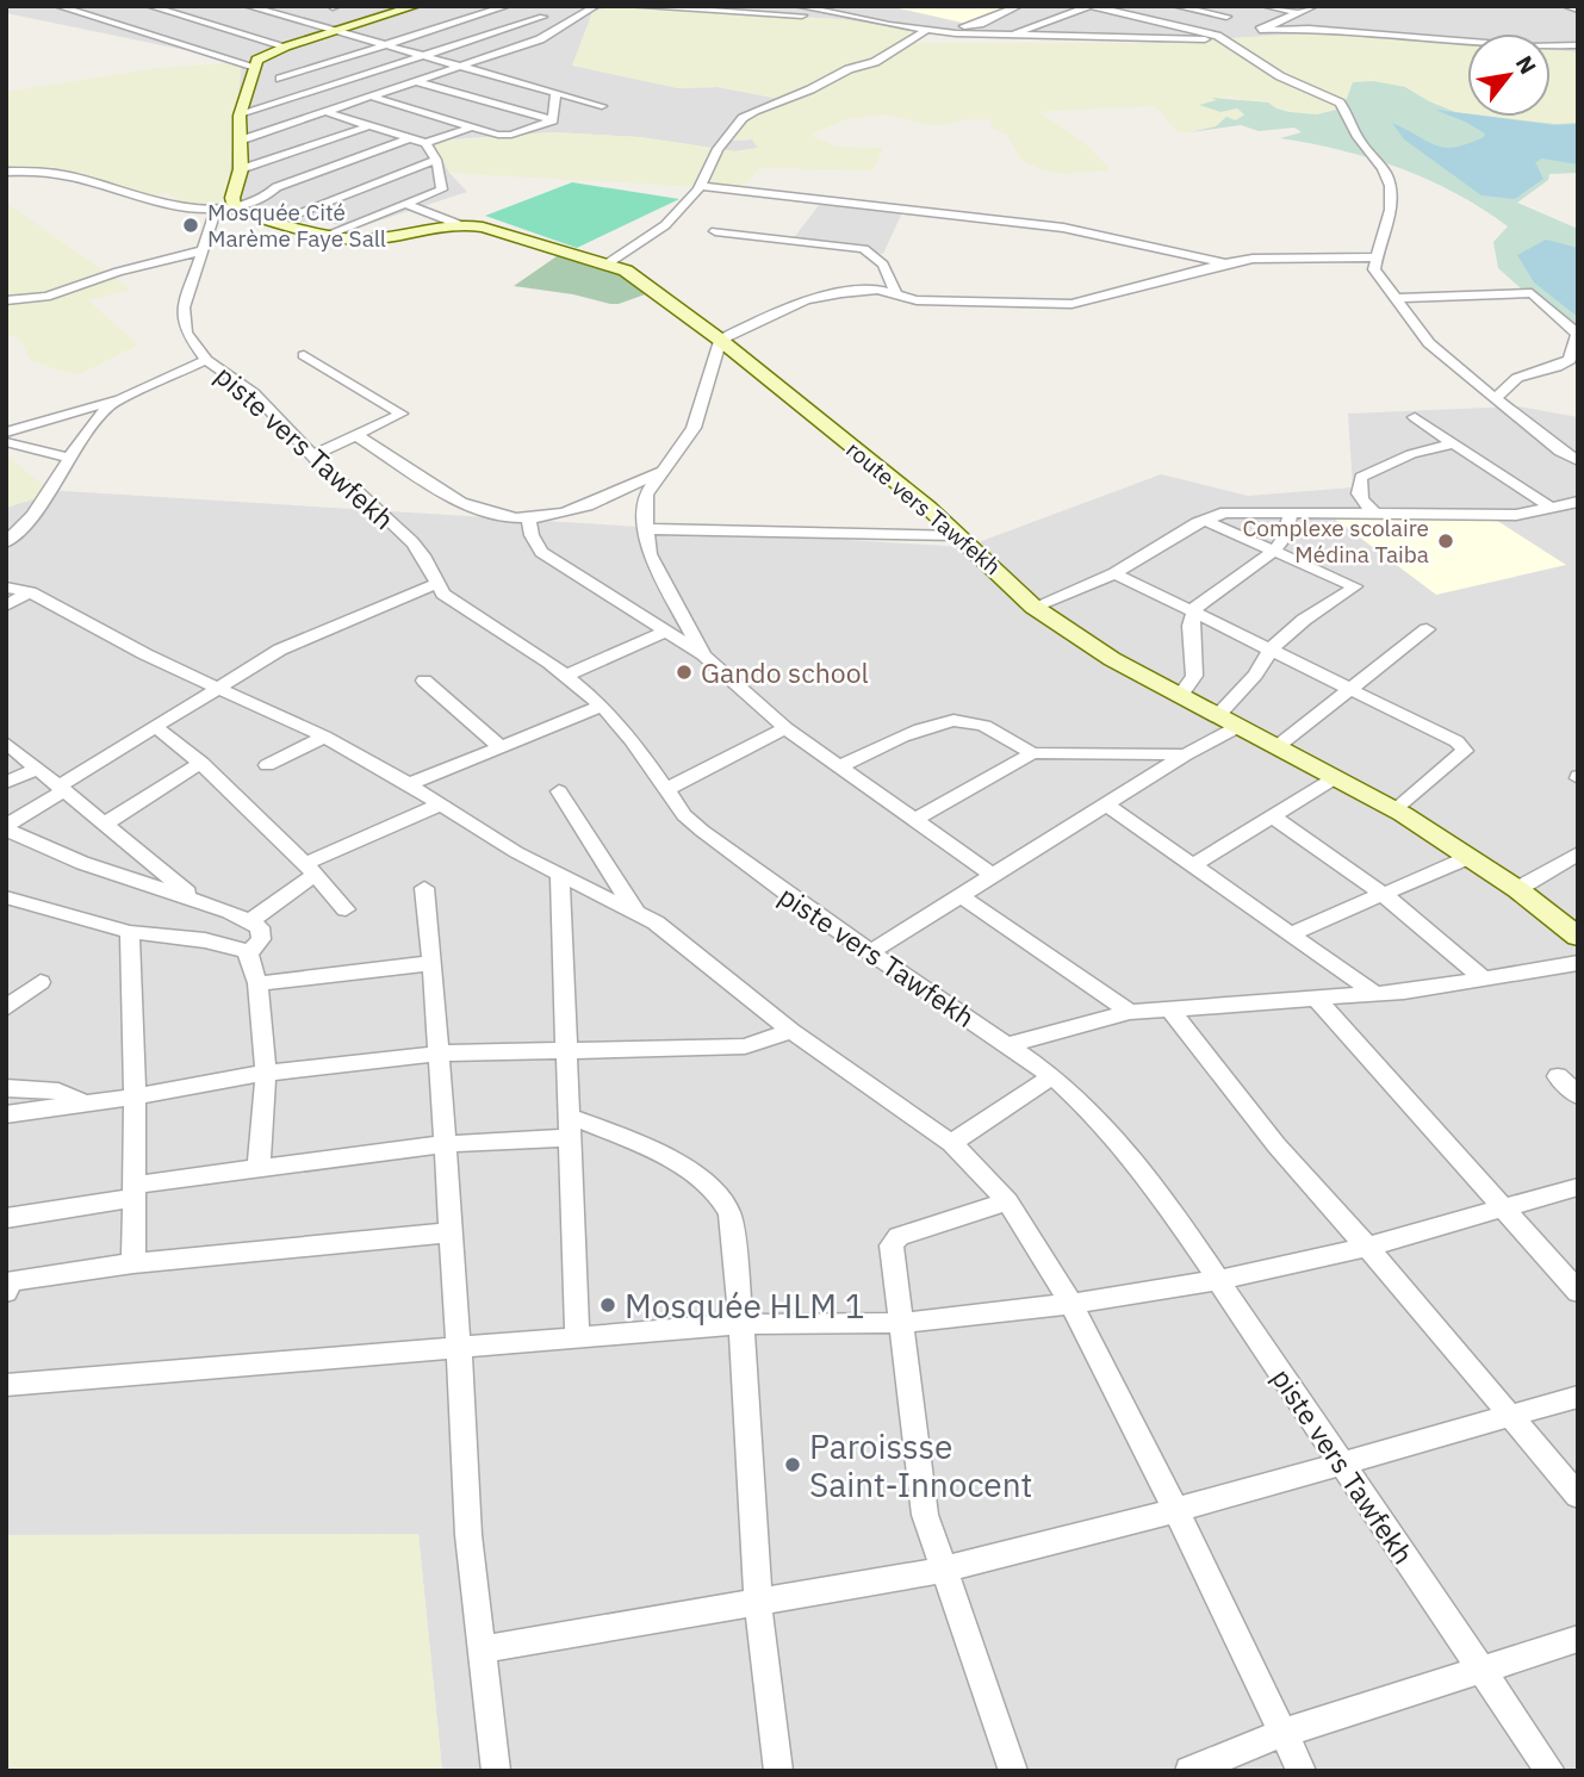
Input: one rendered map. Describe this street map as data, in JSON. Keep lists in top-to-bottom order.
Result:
{
  "streets": {
    "street": ["piste vers Tawfekh", "route vers Tawfekh"]
  },
  "crossings": [
    ["piste vers Tawfekh", "route vers Tawfekh"]
  ],
  "places": [
    "Mosquée Cité Marème Faye Sall",
    "Complexe scolaire Médina Taiba",
    "Gando school",
    "Mosquée HLM 1",
    "Paroissse Saint-Innocent"
  ],
  "north": "top right"
}
